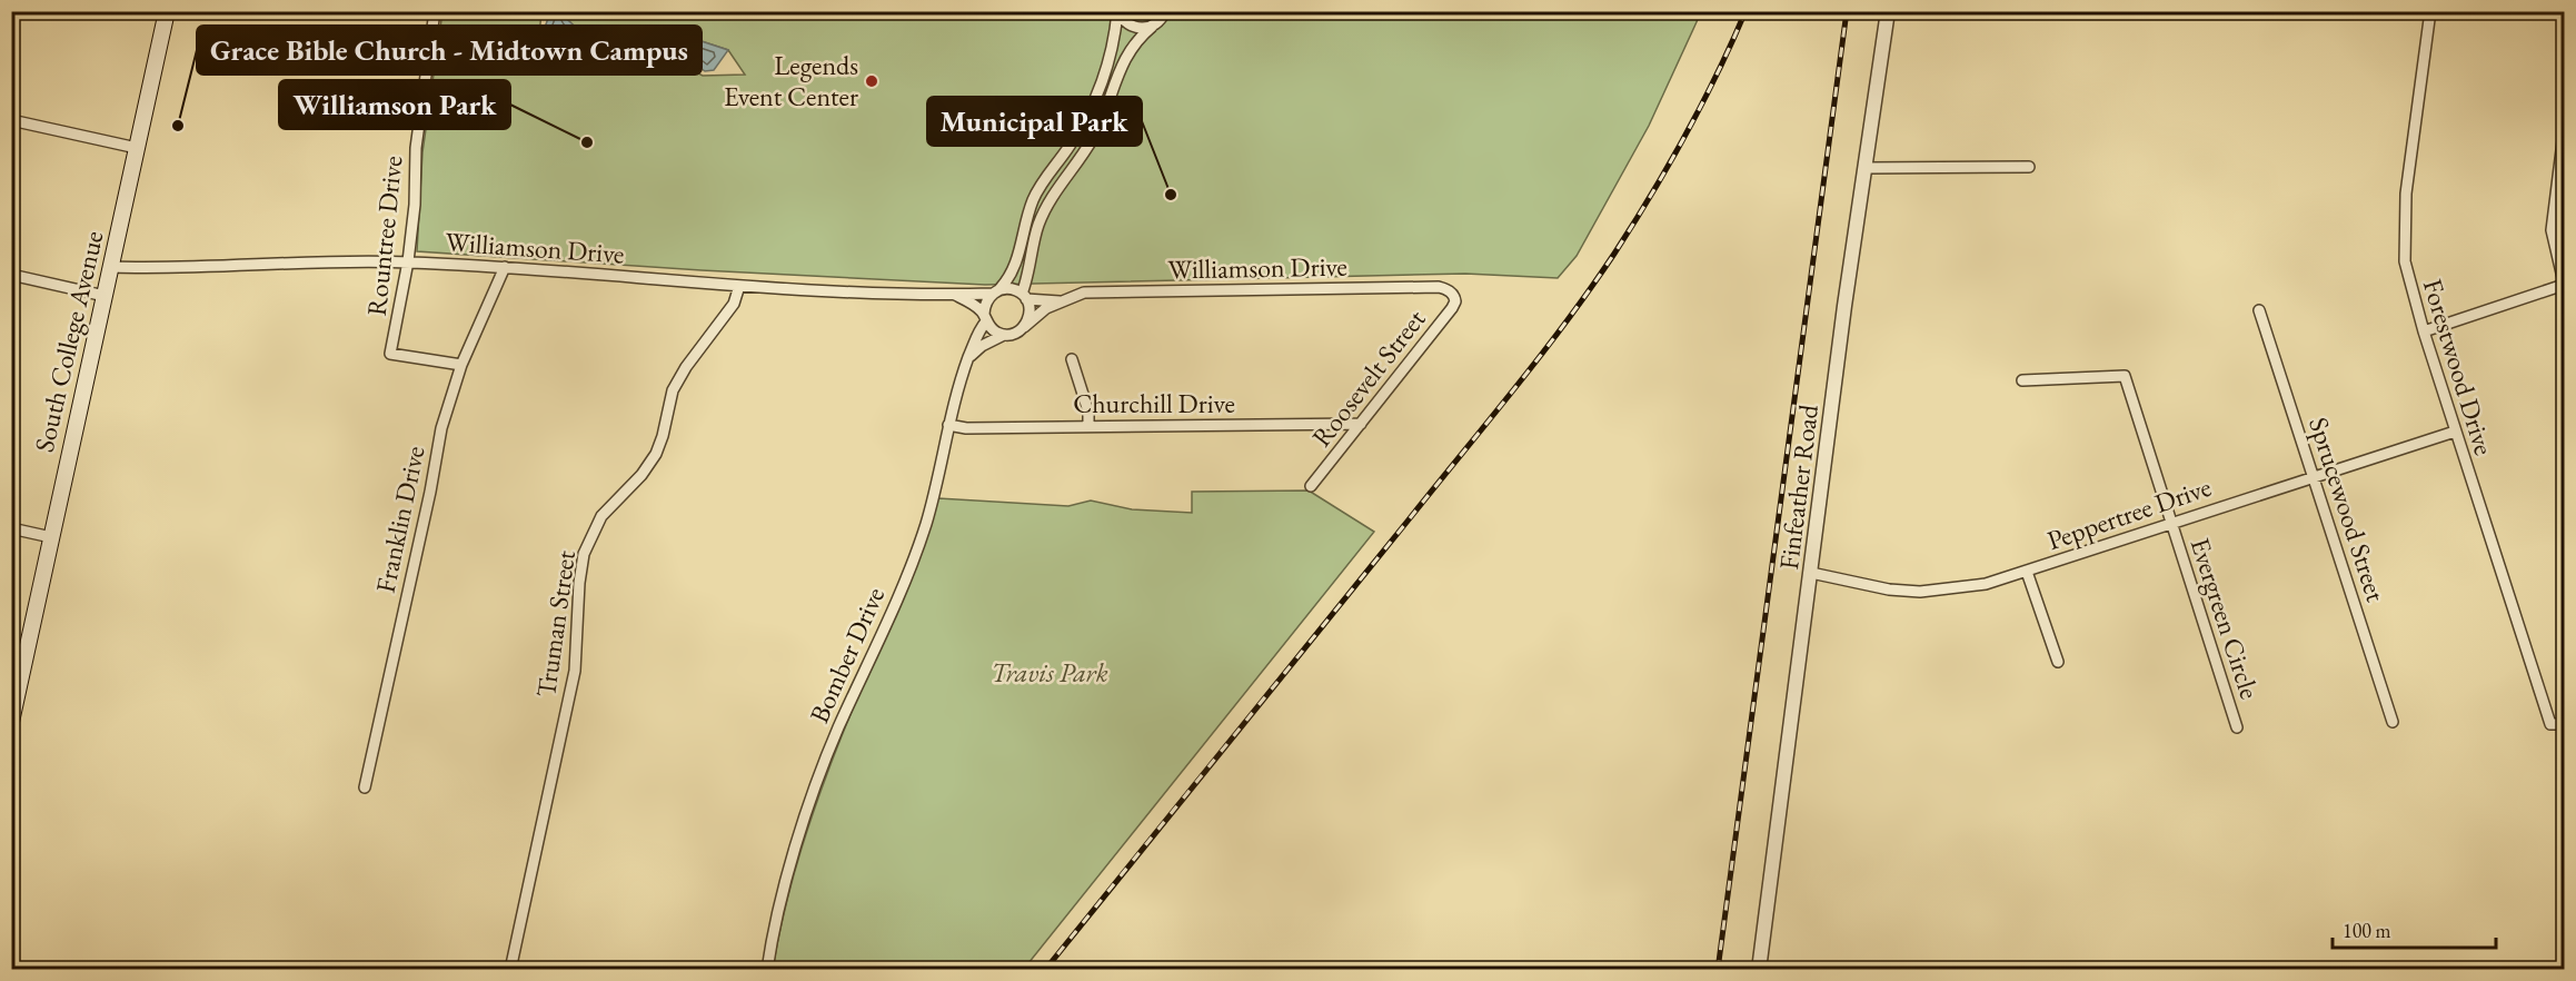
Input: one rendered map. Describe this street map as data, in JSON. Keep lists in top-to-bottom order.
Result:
{
  "streets": {
    "main road": ["South College Avenue"],
    "street": [
      "Rountree Drive",
      "Williamson Drive",
      "Forestwood Drive",
      "Roosevelt Street",
      "Churchill Drive",
      "Finfeather Road",
      "Sprucewood Street",
      "Peppertree Drive",
      "Franklin Drive",
      "Evergreen Circle",
      "Truman Street",
      "Bomber Drive"
    ]
  },
  "crossings": [
    ["Rountree Drive", "Williamson Drive"],
    ["Rountree Drive", "Franklin Drive"],
    ["Williamson Drive", "South College Avenue"],
    ["Williamson Drive", "Roosevelt Street"],
    ["Williamson Drive", "Franklin Drive"],
    ["Williamson Drive", "Truman Street"],
    ["Williamson Drive", "Bomber Drive"],
    ["Forestwood Drive", "Peppertree Drive"],
    ["Roosevelt Street", "Churchill Drive"],
    ["Churchill Drive", "Bomber Drive"],
    ["Finfeather Road", "Peppertree Drive"],
    ["Sprucewood Street", "Peppertree Drive"],
    ["Peppertree Drive", "Evergreen Circle"]
  ],
  "parks": ["Travis Park"],
  "places": [
    "Legends Event Center",
    "Grace Bible Church - Midtown Campus",
    "Williamson Park",
    "Municipal Park"
  ],
  "scale_bar": "100 m"
}
